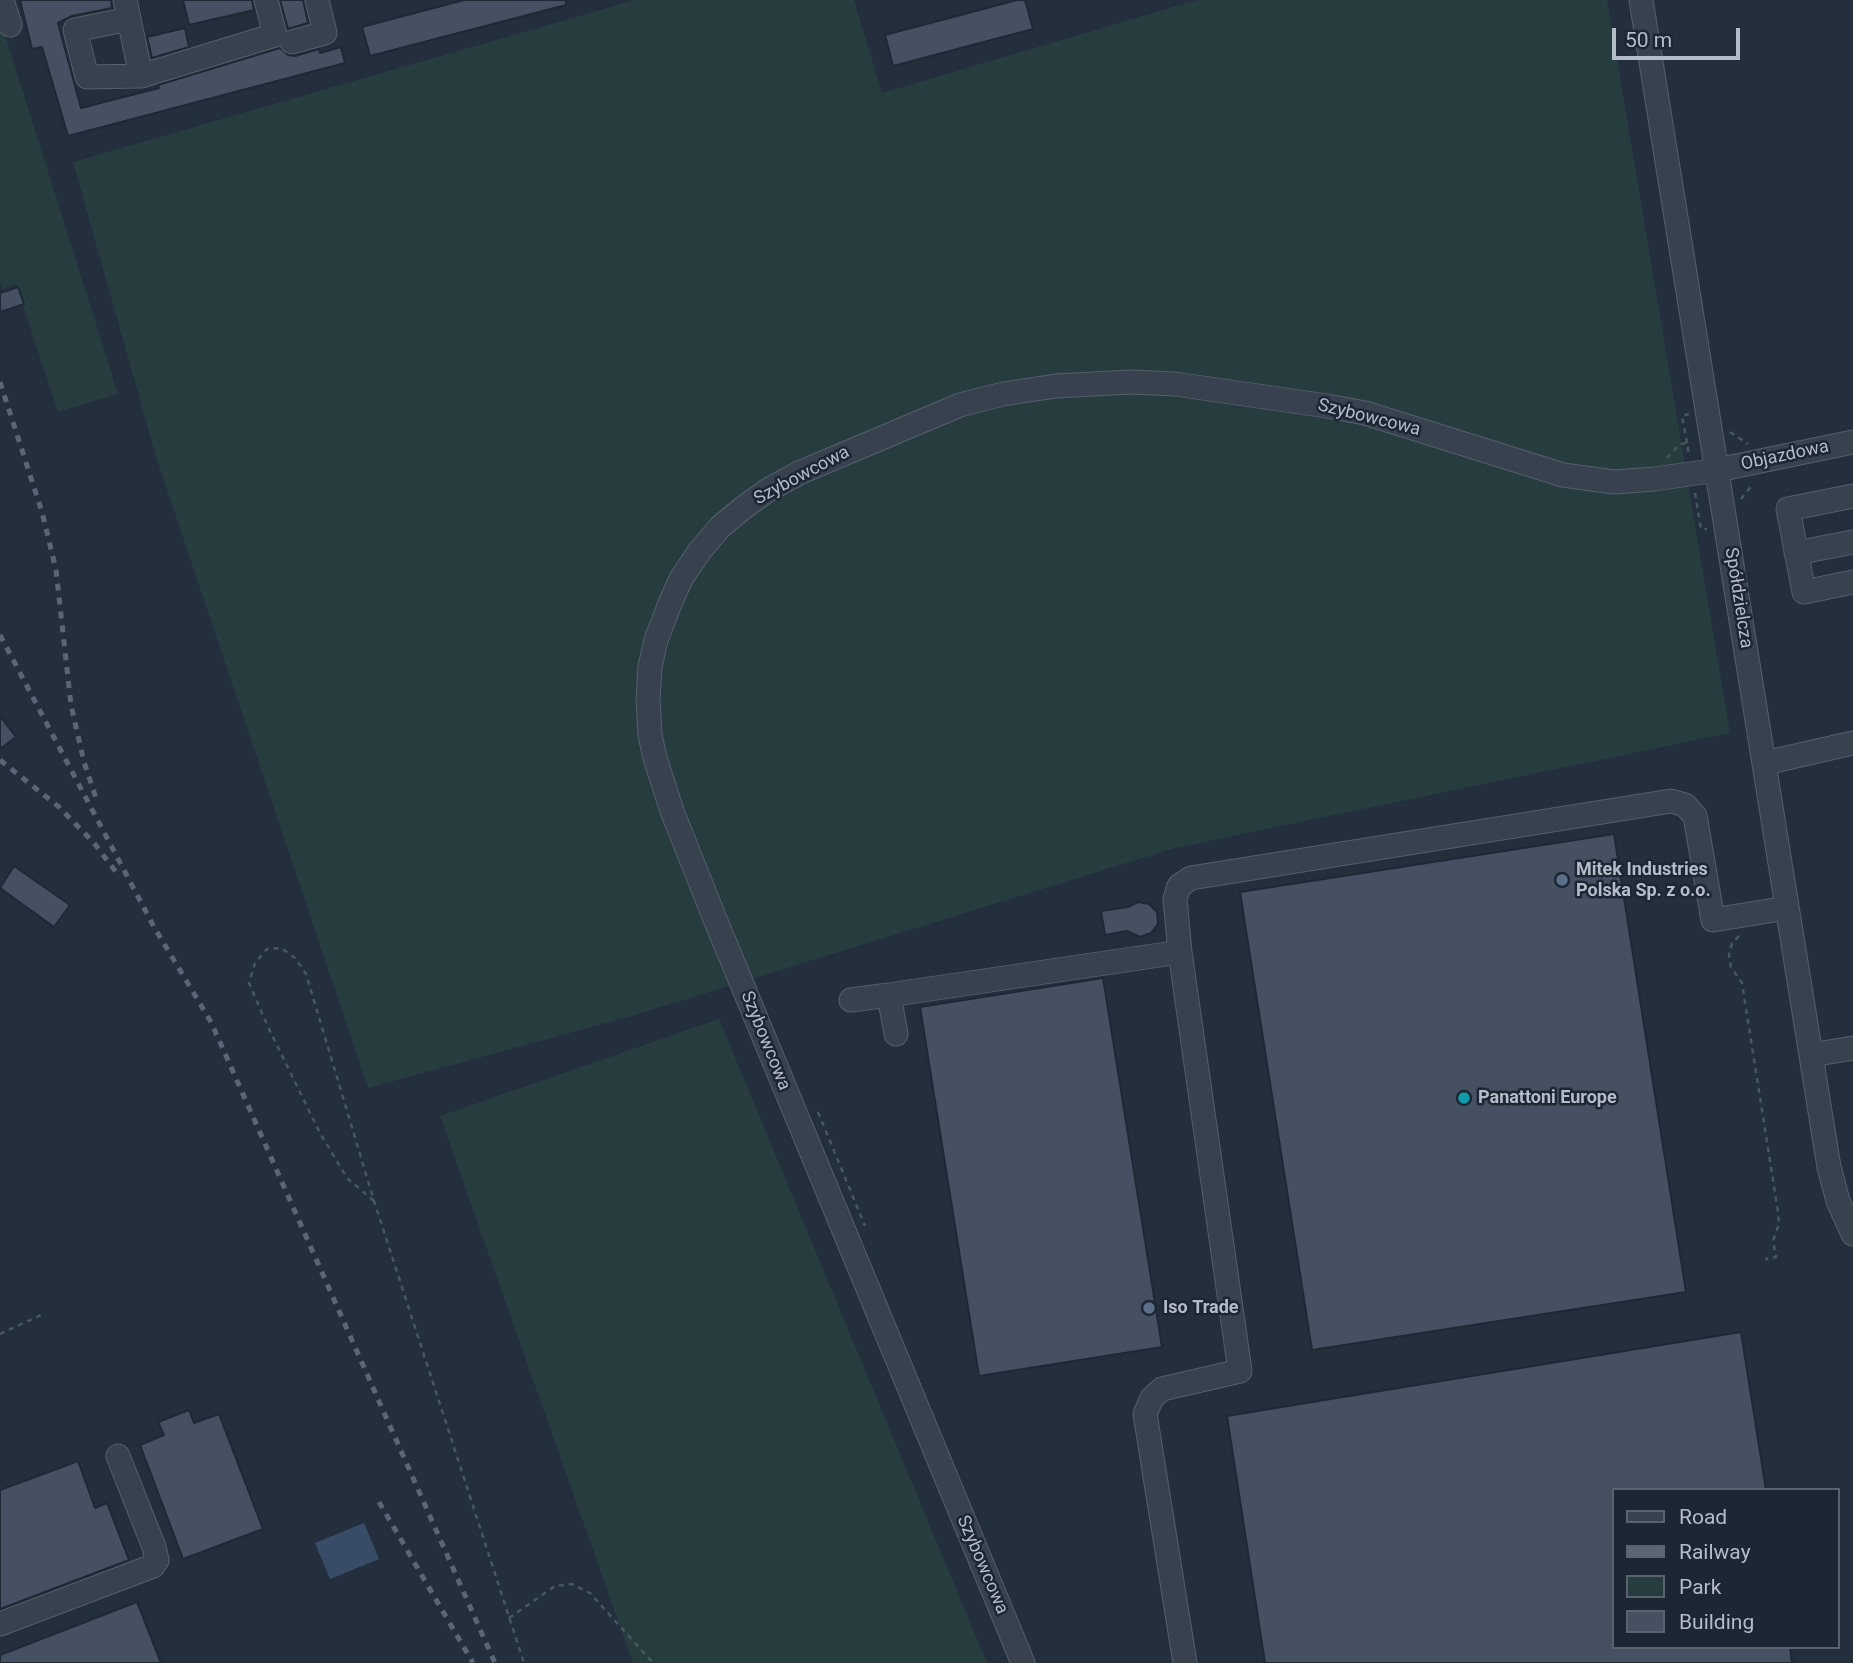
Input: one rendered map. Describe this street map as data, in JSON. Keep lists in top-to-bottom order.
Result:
{
  "streets": {
    "street": ["Szybowcowa", "Objazdowa", "Spółdzielcza"]
  },
  "crossings": [
    ["Szybowcowa", "Objazdowa"],
    ["Szybowcowa", "Spółdzielcza"],
    ["Objazdowa", "Spółdzielcza"]
  ],
  "places": ["Mitek Industries Polska Sp. z o.o.", "Panattoni Europe", "Iso Trade"],
  "legend": [
    "Road",
    "Railway",
    "Park",
    "Building"
  ],
  "scale_bar": "50 m"
}
